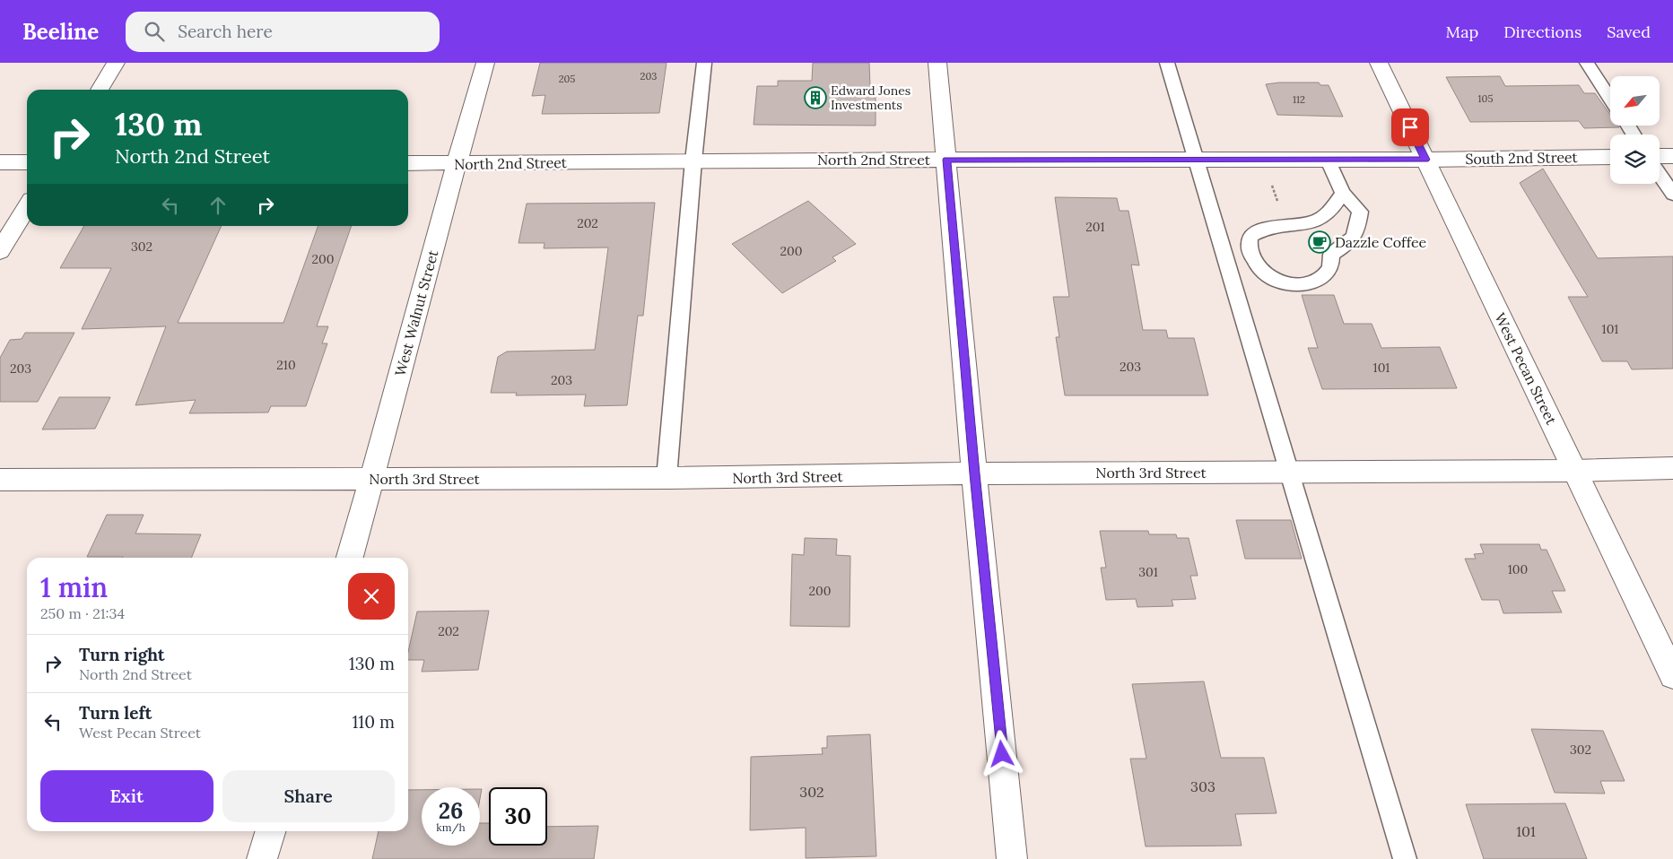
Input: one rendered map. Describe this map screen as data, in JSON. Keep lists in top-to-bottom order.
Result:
{
  "streets": {
    "street": [
      "South 2nd Street",
      "North 2nd Street",
      "West Walnut Street",
      "West Pecan Street",
      "North 3rd Street"
    ]
  },
  "crossings": [
    ["South 2nd Street", "North 2nd Street"],
    ["South 2nd Street", "West Pecan Street"],
    ["North 2nd Street", "West Walnut Street"],
    ["North 2nd Street", "West Pecan Street"],
    ["West Walnut Street", "North 3rd Street"],
    ["West Pecan Street", "North 3rd Street"]
  ],
  "places": {
    "building": ["Edward Jones Investments"],
    "cafe": ["Dazzle Coffee"]
  },
  "house_numbers": [
    "203",
    "205",
    "105",
    "112",
    "202",
    "201",
    "302",
    "200",
    "200",
    "101",
    "210",
    "203",
    "101",
    "203",
    "203",
    "100",
    "301",
    "200",
    "202",
    "302",
    "303",
    "302",
    "101"
  ],
  "north": "bottom left",
  "page": {
    "header": "Beeline",
    "search": "Search here",
    "nav": ["Map", "Directions", "Saved"],
    "turn": ["130 m", "North 2nd Street"],
    "heading": ["1 min", "250 m · 21:34"],
    "list": [
      {
        "name": "Turn right",
        "note": "North 2nd Street",
        "value": "130 m"
      },
      {
        "name": "Turn left",
        "note": "West Pecan Street",
        "value": "110 m"
      }
    ],
    "buttons": ["Exit", "Share"],
    "speed": "26 km/h",
    "limit": "30"
  }
}
